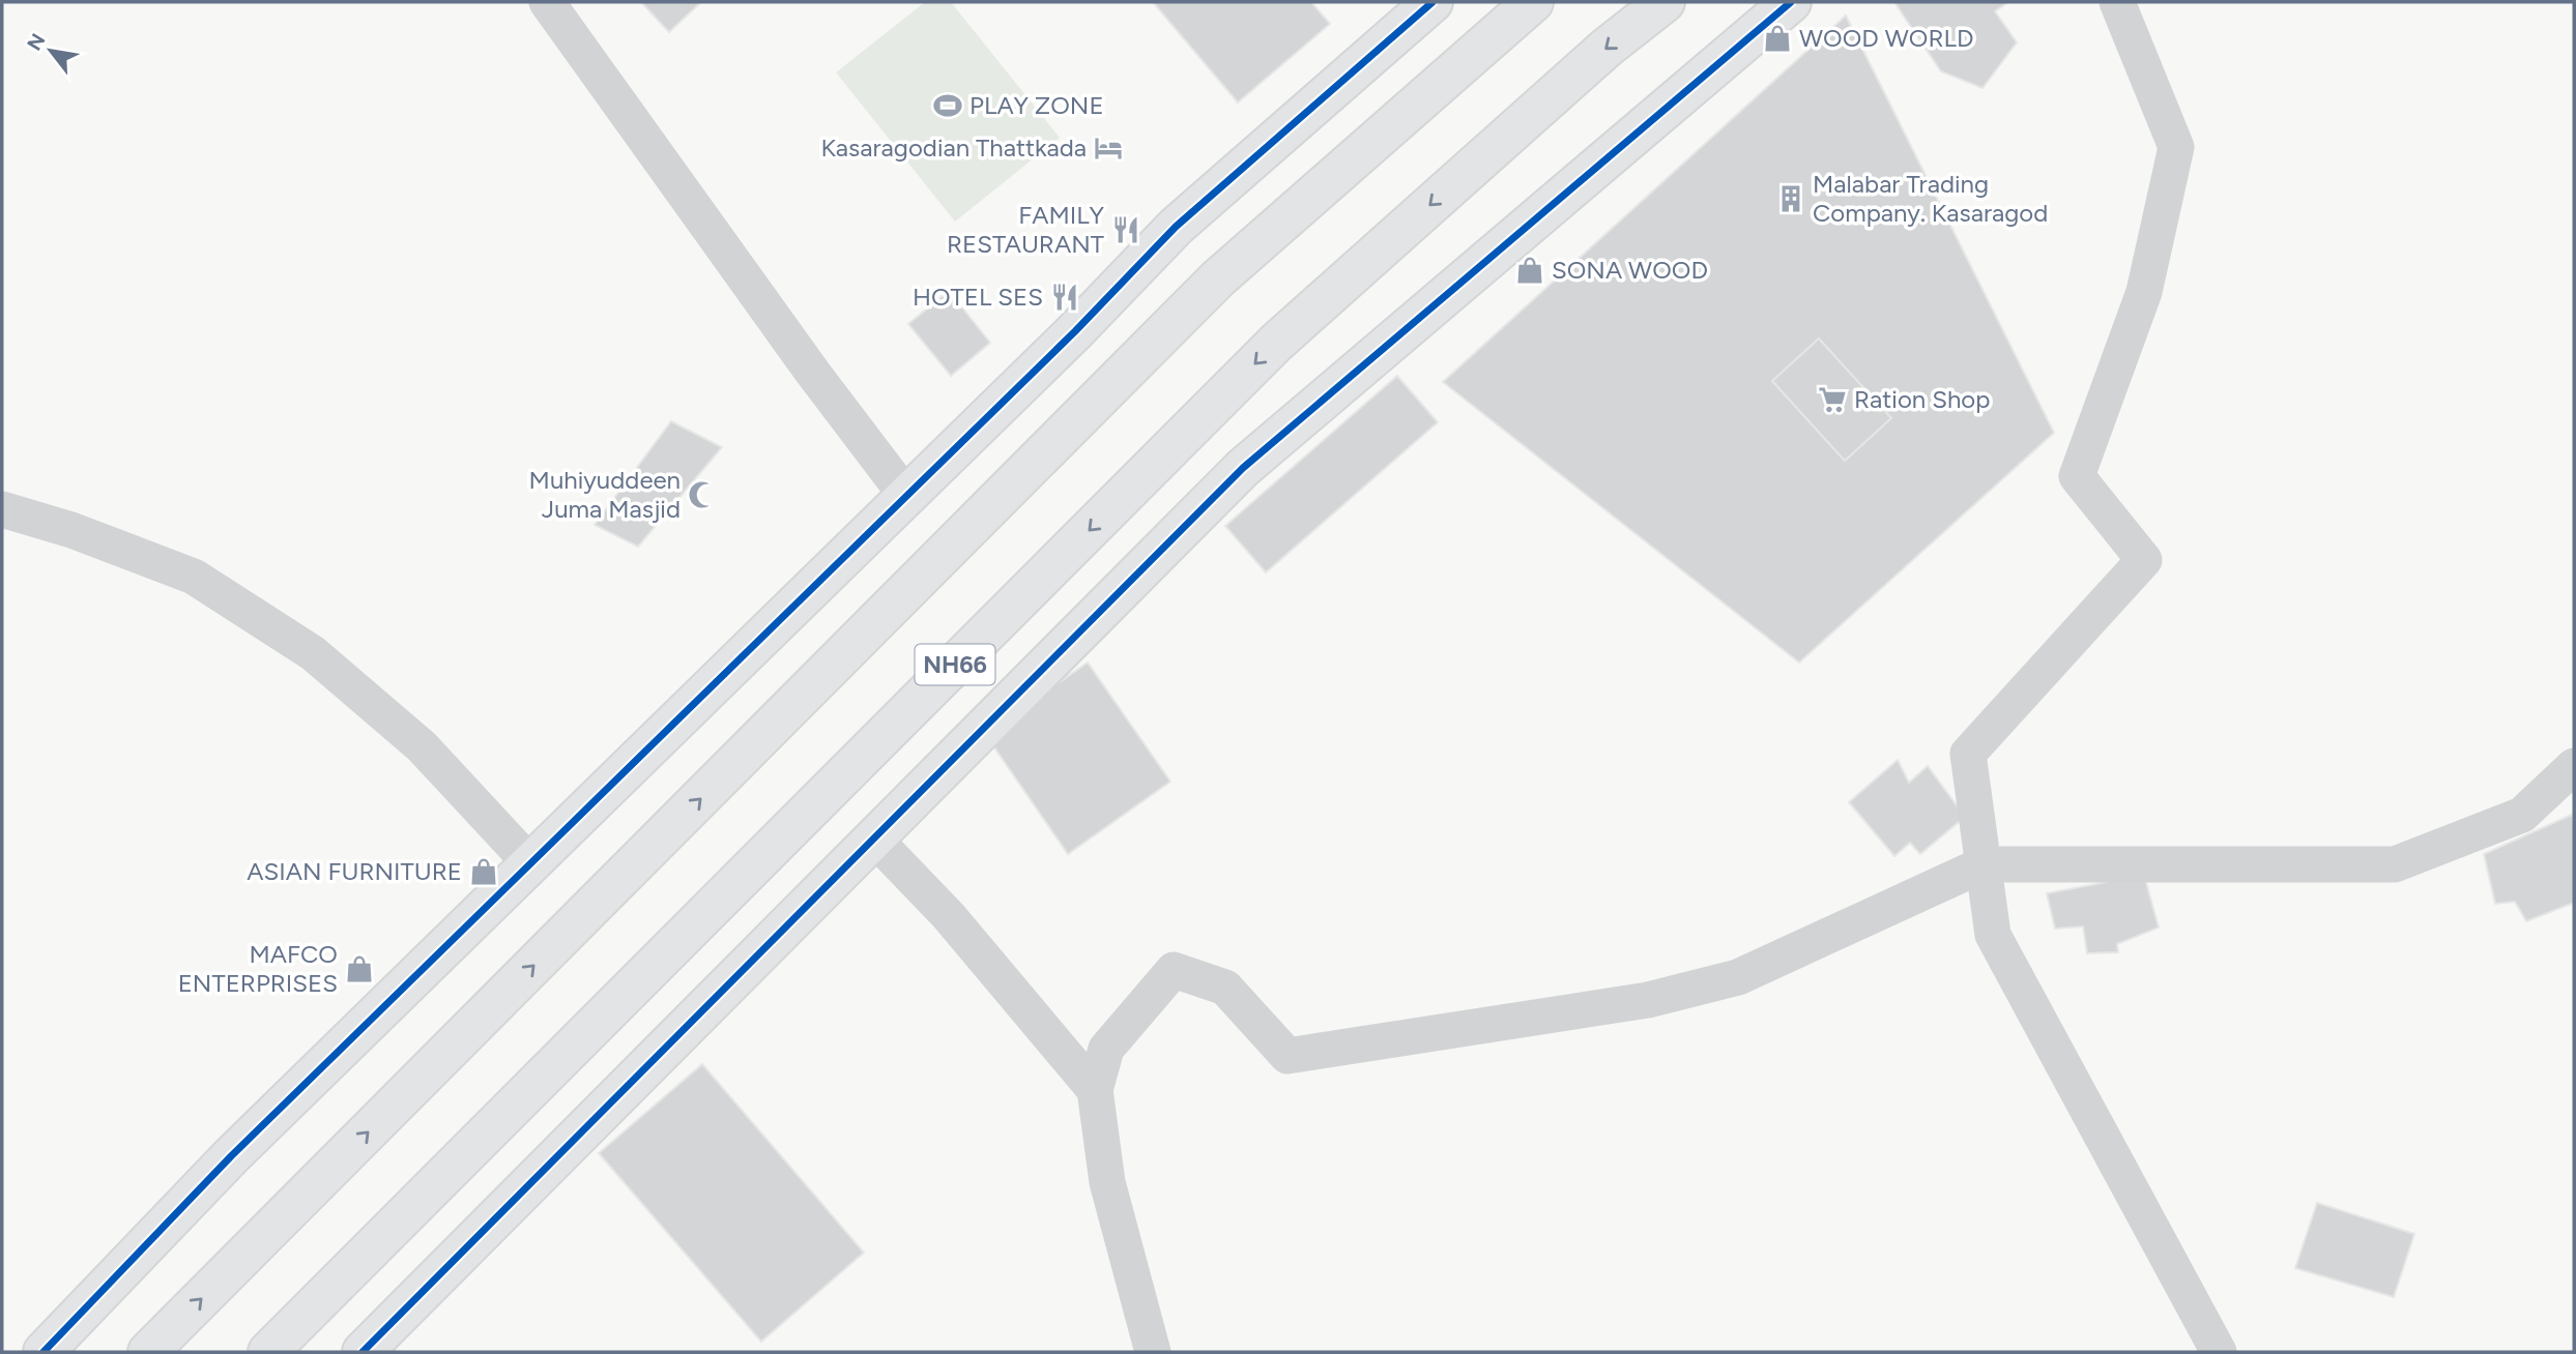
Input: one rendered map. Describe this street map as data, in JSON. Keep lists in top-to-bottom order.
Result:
{
  "streets": {
    "main road": ["NH66"]
  },
  "places": {
    "shop": [
      "WOOD WORLD",
      "SONA WOOD",
      "ASIAN FURNITURE",
      "MAFCO ENTERPRISES"
    ],
    "sports": ["PLAY ZONE"],
    "hotel": ["Kasaragodian Thattkada"],
    "building": ["Malabar Trading Company. Kasaragod"],
    "restaurant": ["FAMILY RESTAURANT", "HOTEL SES"],
    "supermarket": ["Ration Shop"],
    "mosque": ["Muhiyuddeen Juma Masjid"]
  },
  "north": "top left"
}
